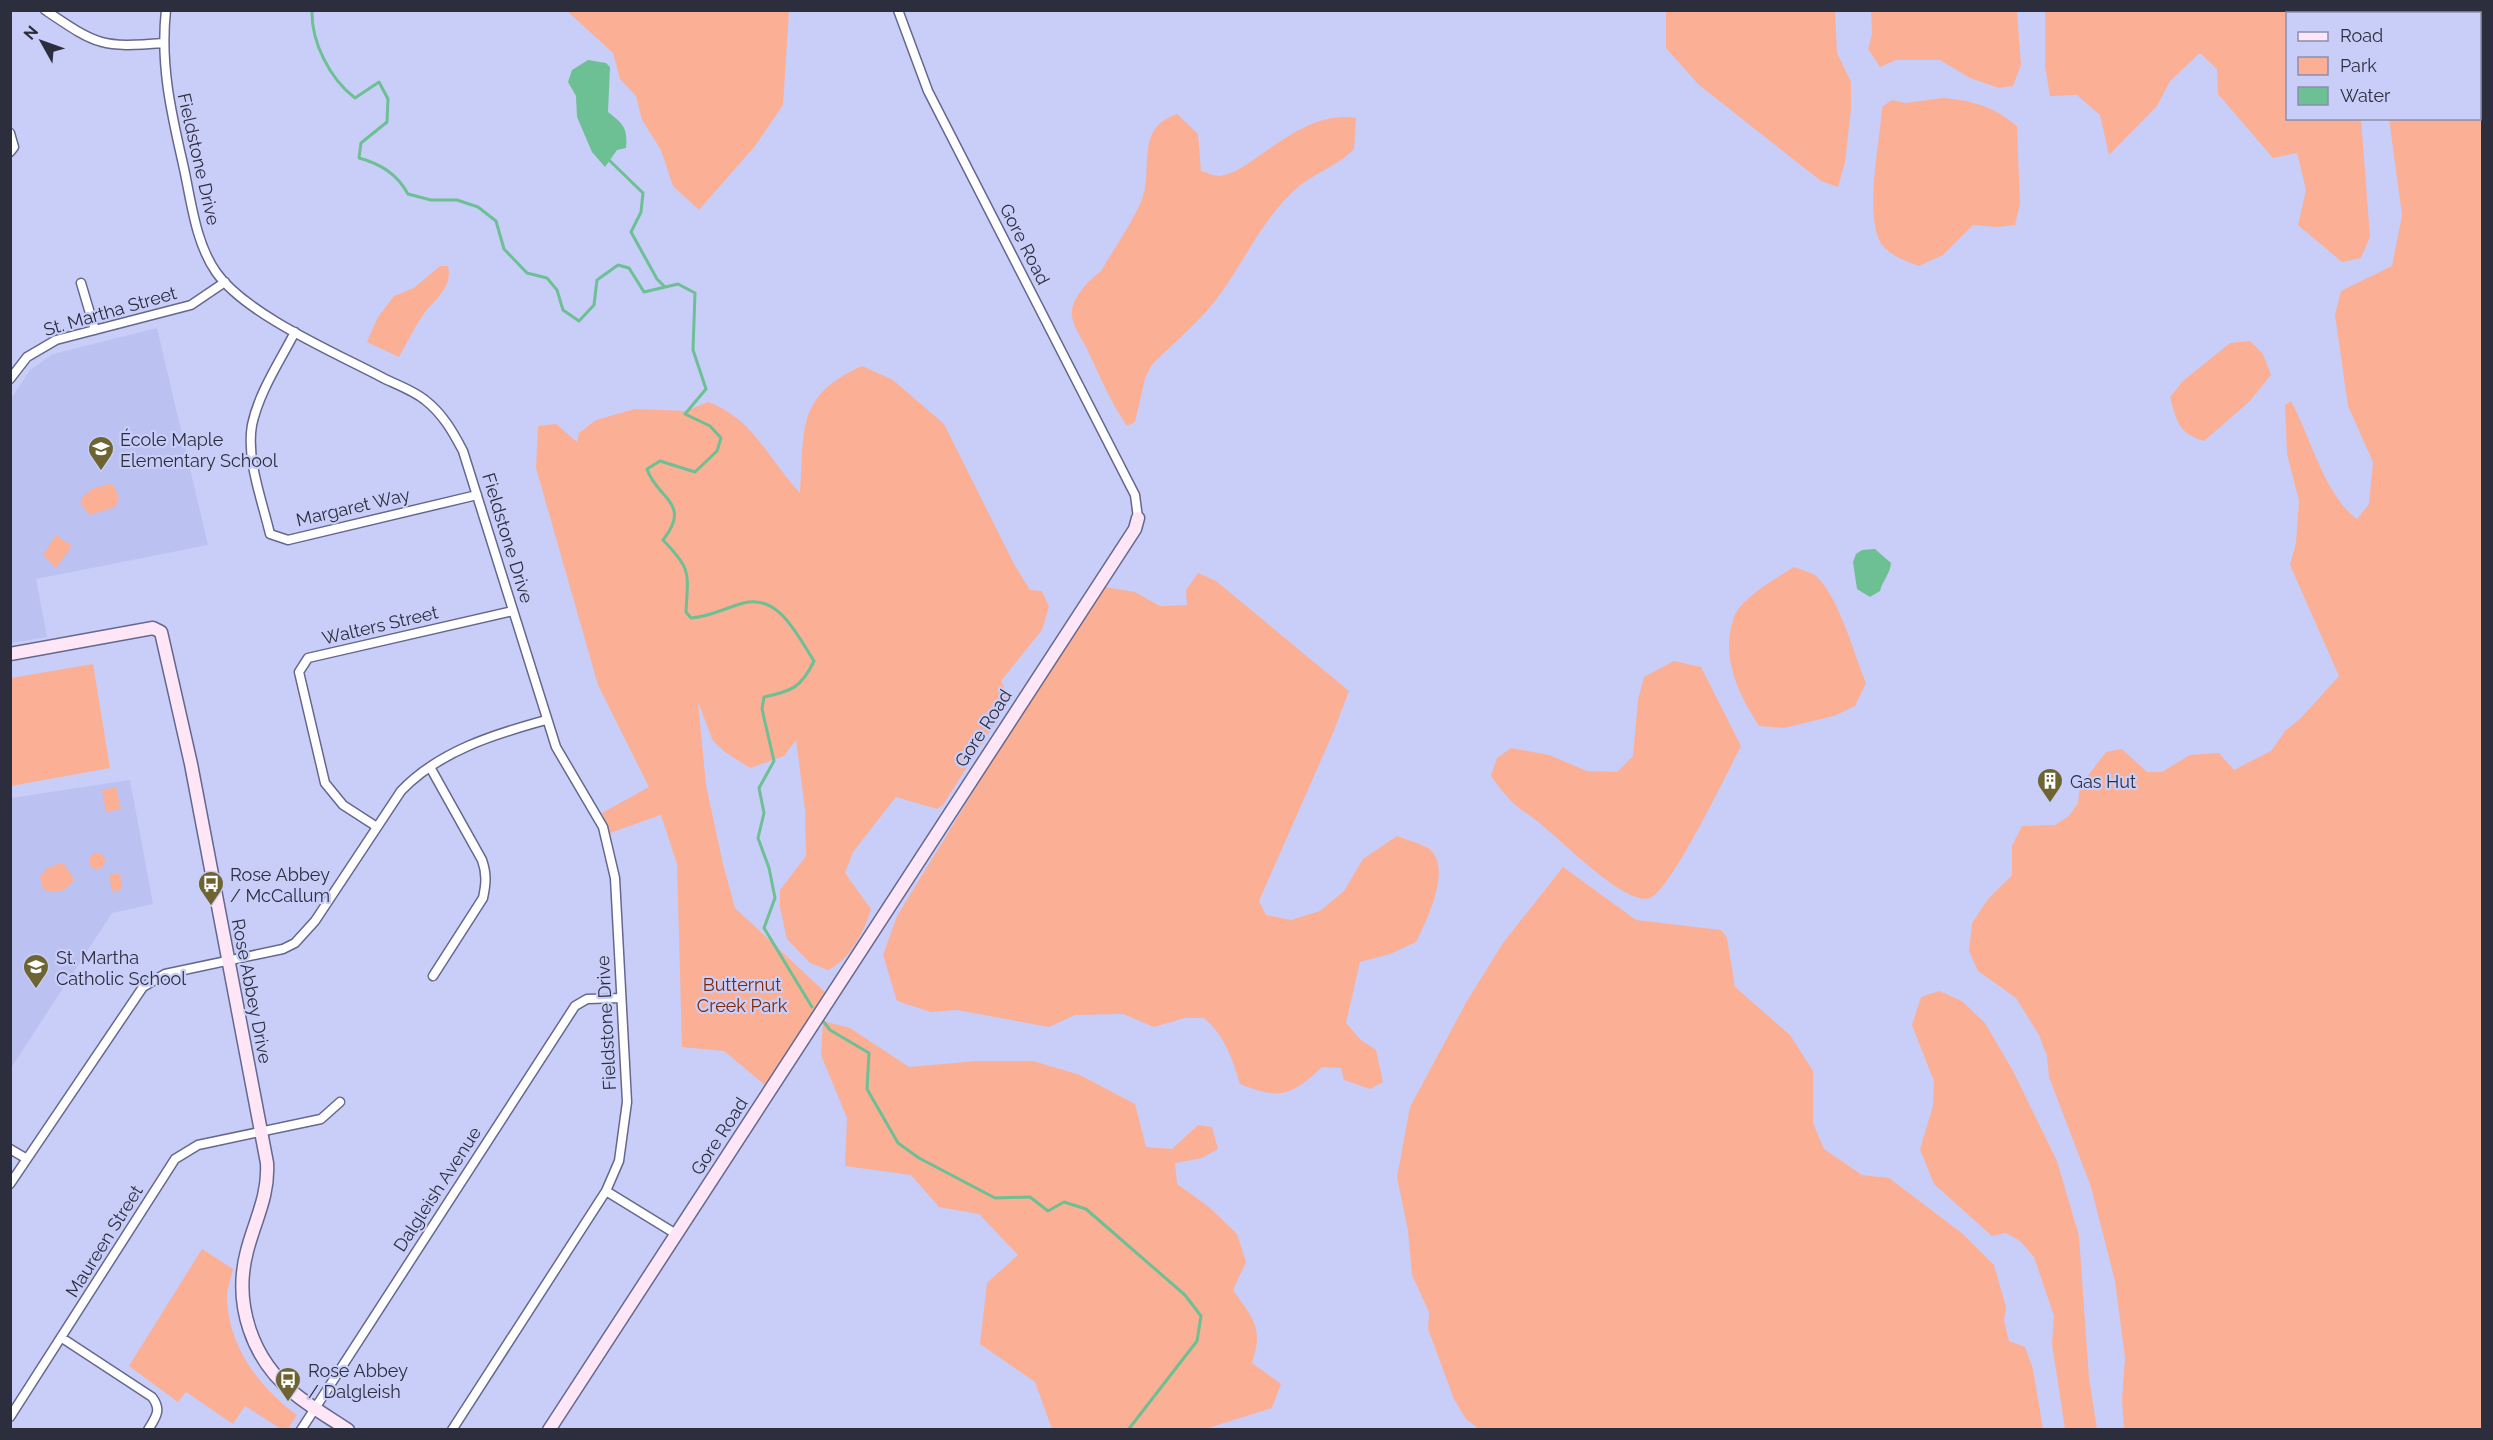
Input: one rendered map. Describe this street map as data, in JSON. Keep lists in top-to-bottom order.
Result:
{
  "streets": {
    "street": [
      "Fieldstone Drive",
      "Gore Road",
      "St. Martha Street",
      "Margaret Way",
      "Walters Street",
      "Rose Abbey Drive",
      "Dalgleish Avenue",
      "Maureen Street"
    ]
  },
  "crossings": [
    ["Fieldstone Drive", "St. Martha Street"],
    ["Fieldstone Drive", "Margaret Way"],
    ["Fieldstone Drive", "Walters Street"],
    ["Fieldstone Drive", "Dalgleish Avenue"],
    ["Rose Abbey Drive", "Dalgleish Avenue"],
    ["Rose Abbey Drive", "Maureen Street"]
  ],
  "parks": ["Butternut Creek Park"],
  "places": {
    "school or university": ["École Maple Elementary School", "St. Martha Catholic School"],
    "building": ["Gas Hut"],
    "bus stop": ["Rose Abbey / McCallum", "Rose Abbey / Dalgleish"]
  },
  "legend": ["Road", "Park", "Water"],
  "north": "top left"
}
